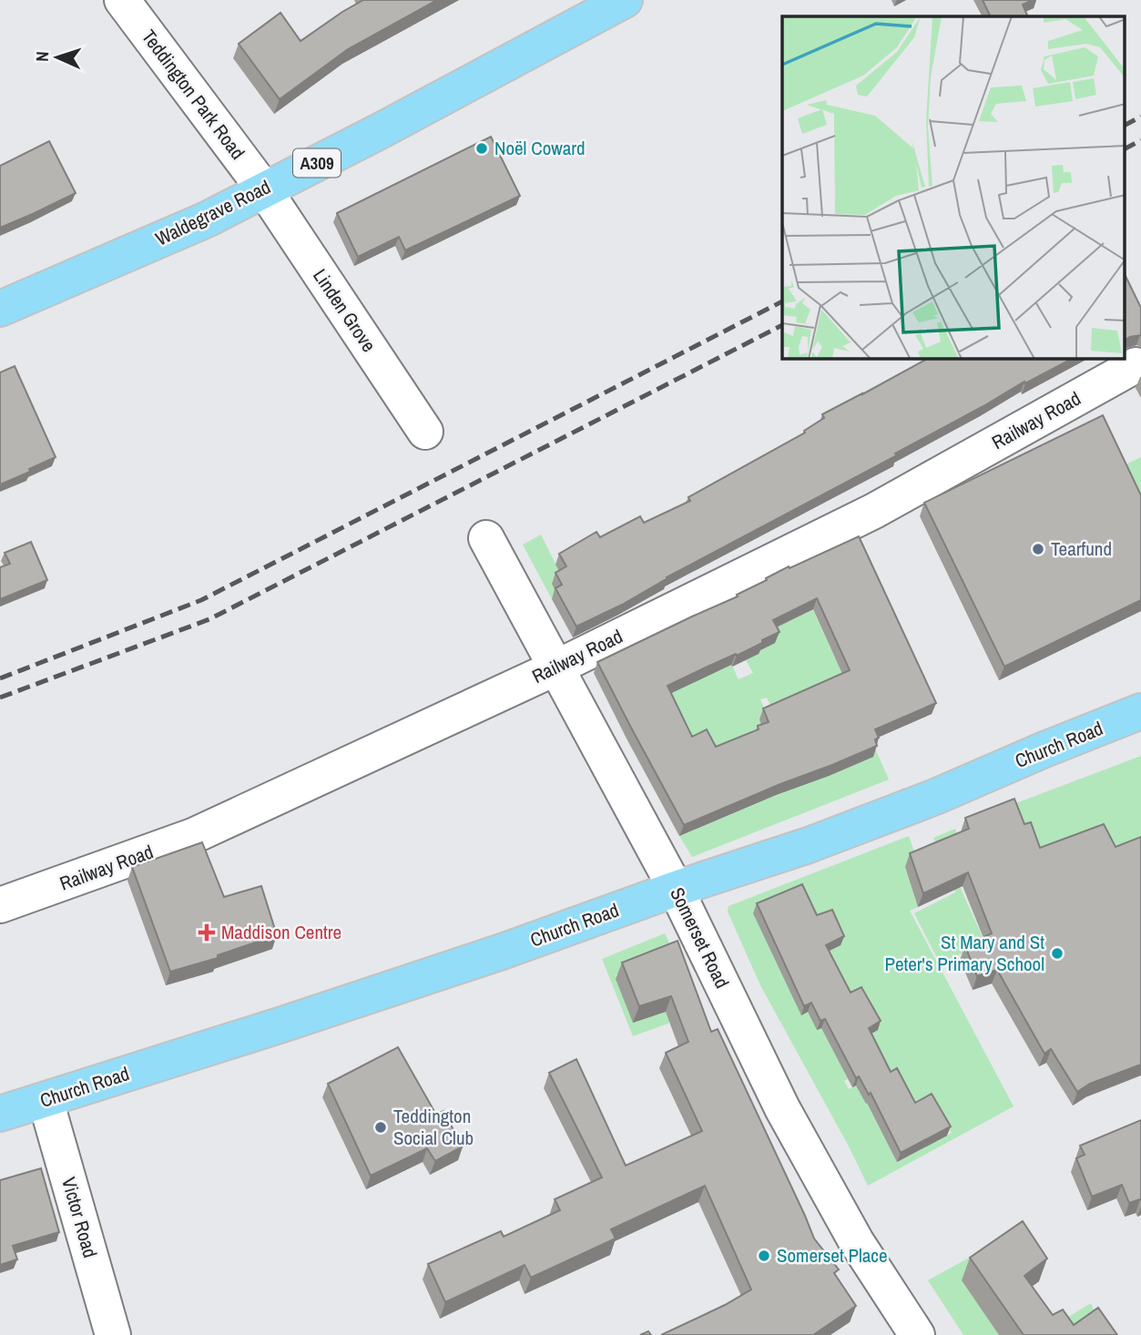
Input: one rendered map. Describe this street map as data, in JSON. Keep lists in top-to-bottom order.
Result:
{
  "streets": {
    "main road": ["A309", "Waldegrave Road", "Church Road"],
    "street": [
      "Teddington Park Road",
      "Linden Grove",
      "Railway Road",
      "Somerset Road",
      "Victor Road"
    ]
  },
  "crossings": [
    ["Teddington Park Road", "Waldegrave Road"],
    ["Teddington Park Road", "Linden Grove"],
    ["Waldegrave Road", "Linden Grove"],
    ["Railway Road", "Somerset Road"],
    ["Church Road", "Somerset Road"],
    ["Church Road", "Victor Road"]
  ],
  "places": {
    "other": [
      "Noël Coward",
      "Tearfund",
      "St Mary and St Peter's Primary School",
      "Teddington Social Club",
      "Somerset Place"
    ],
    "health": ["Maddison Centre"]
  },
  "north": "left"
}
